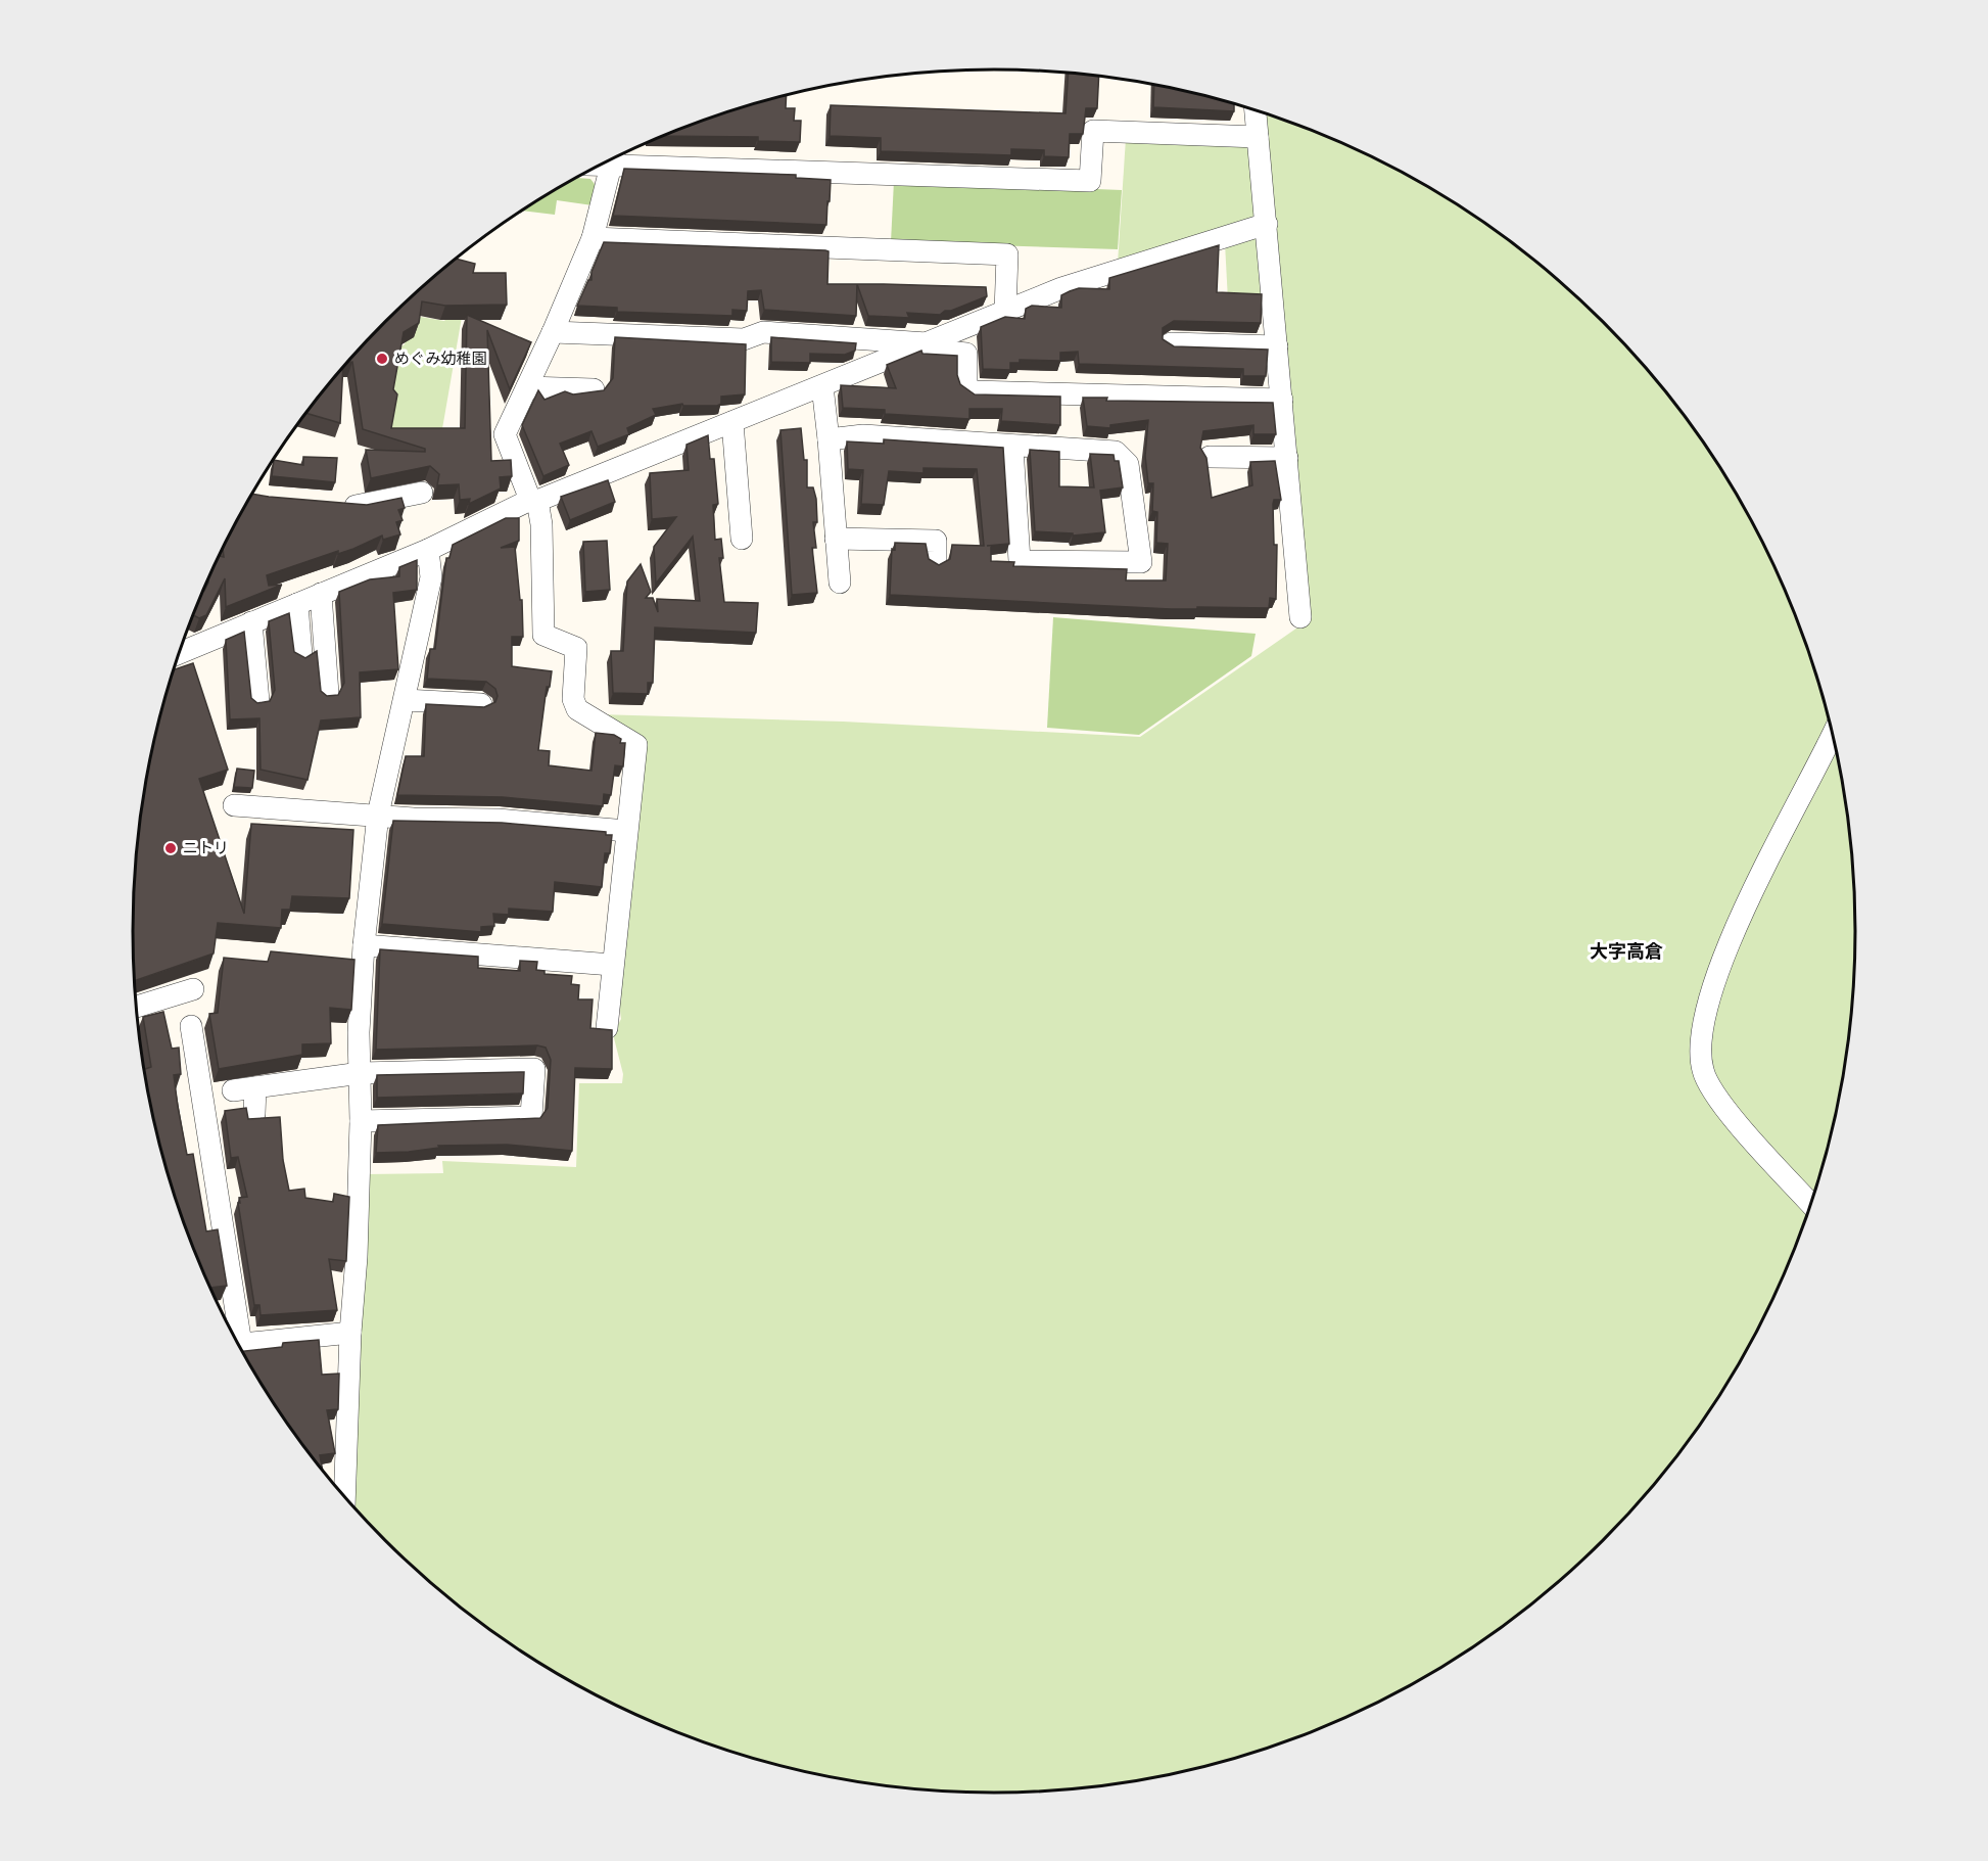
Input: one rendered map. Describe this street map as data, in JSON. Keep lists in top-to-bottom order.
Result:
{
  "districts": ["大字高倉"],
  "places": ["めぐみ幼稚園", "ニトリ"]
}
